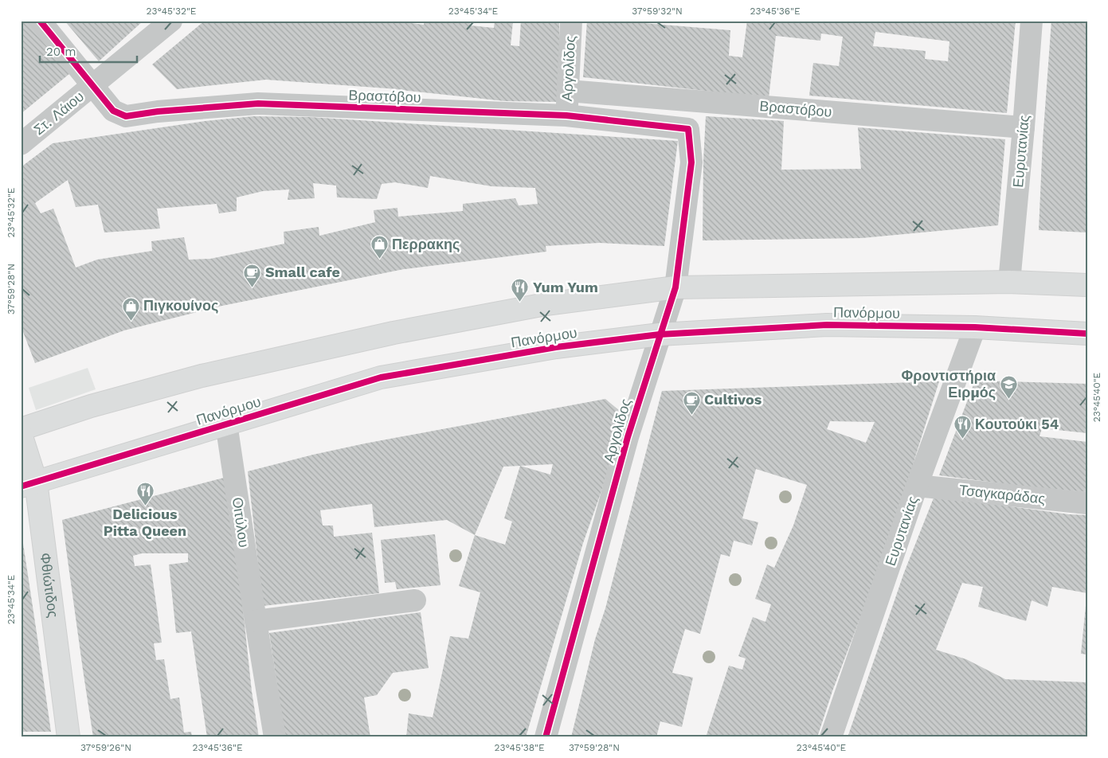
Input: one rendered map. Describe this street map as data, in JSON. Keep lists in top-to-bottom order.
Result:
{
  "streets": {
    "street": [
      "Αργολίδος",
      "Βραστόβου",
      "Στ. Λάιου",
      "Ευρυτανίας",
      "Πανόρμου",
      "Τσαγκαράδας",
      "Οιτύλου",
      "Φθιώτιδος"
    ]
  },
  "crossings": [
    ["Αργολίδος", "Βραστόβου"],
    ["Αργολίδος", "Πανόρμου"],
    ["Βραστόβου", "Στ. Λάιου"],
    ["Βραστόβου", "Ευρυτανίας"],
    ["Ευρυτανίας", "Πανόρμου"],
    ["Ευρυτανίας", "Τσαγκαράδας"],
    ["Πανόρμου", "Οιτύλου"],
    ["Πανόρμου", "Φθιώτιδος"]
  ],
  "places": {
    "shop": ["Περρακης", "Πιγκουίνος"],
    "cafe": ["Small cafe", "Cultivos"],
    "restaurant": ["Yum Yum", "Κουτούκι 54", "Delicious Pitta Queen"],
    "school or university": ["Φροντιστήρια Ειρμός"]
  },
  "scale_bar": "20 m",
  "coordinates": [
    "23°45'32\"E",
    "23°45'34\"E",
    "37°59'32\"N",
    "23°45'36\"E",
    "37°59'28\"N",
    "23°45'40\"E",
    "37°59'26\"N",
    "23°45'38\"E"
  ]
}
